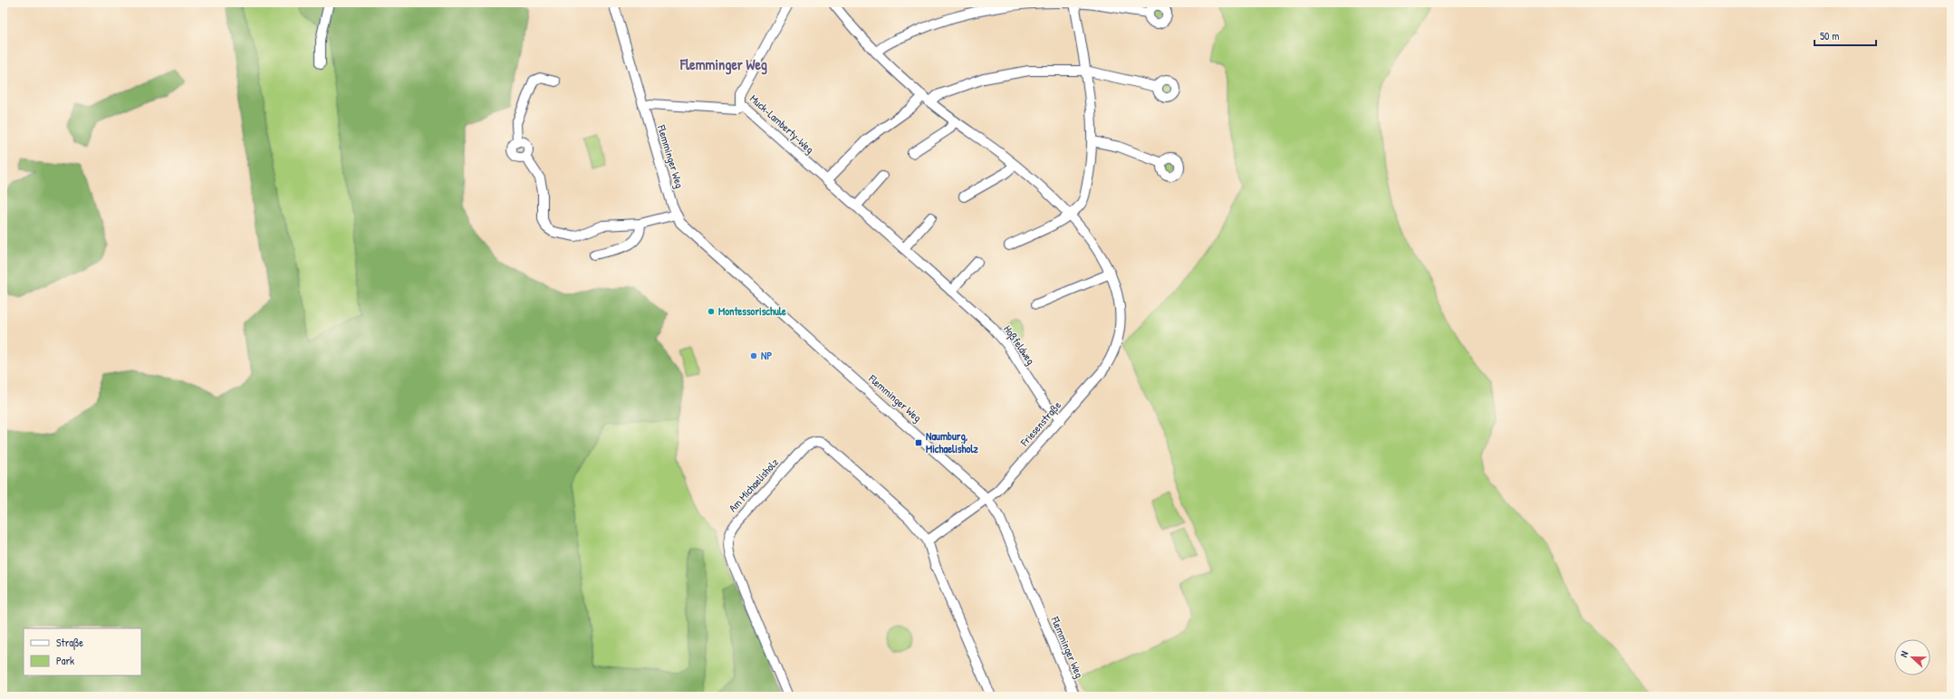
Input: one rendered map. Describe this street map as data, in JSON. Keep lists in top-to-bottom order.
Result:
{
  "streets": {
    "street": [
      "Muck-Lamberty-Weg",
      "Flemminger Weg",
      "Hoßfeldweg",
      "Friesenstraße",
      "Am Michaelisholz"
    ]
  },
  "crossings": [
    ["Muck-Lamberty-Weg", "Hoßfeldweg"],
    ["Flemminger Weg", "Friesenstraße"],
    ["Hoßfeldweg", "Friesenstraße"]
  ],
  "districts": ["Flemminger Weg"],
  "places": {
    "other": ["Montessorischule", "NP"],
    "transit": ["Naumburg, Michaelisholz"]
  },
  "legend": ["Straße", "Park"],
  "scale_bar": "50 m",
  "north": "left"
}
